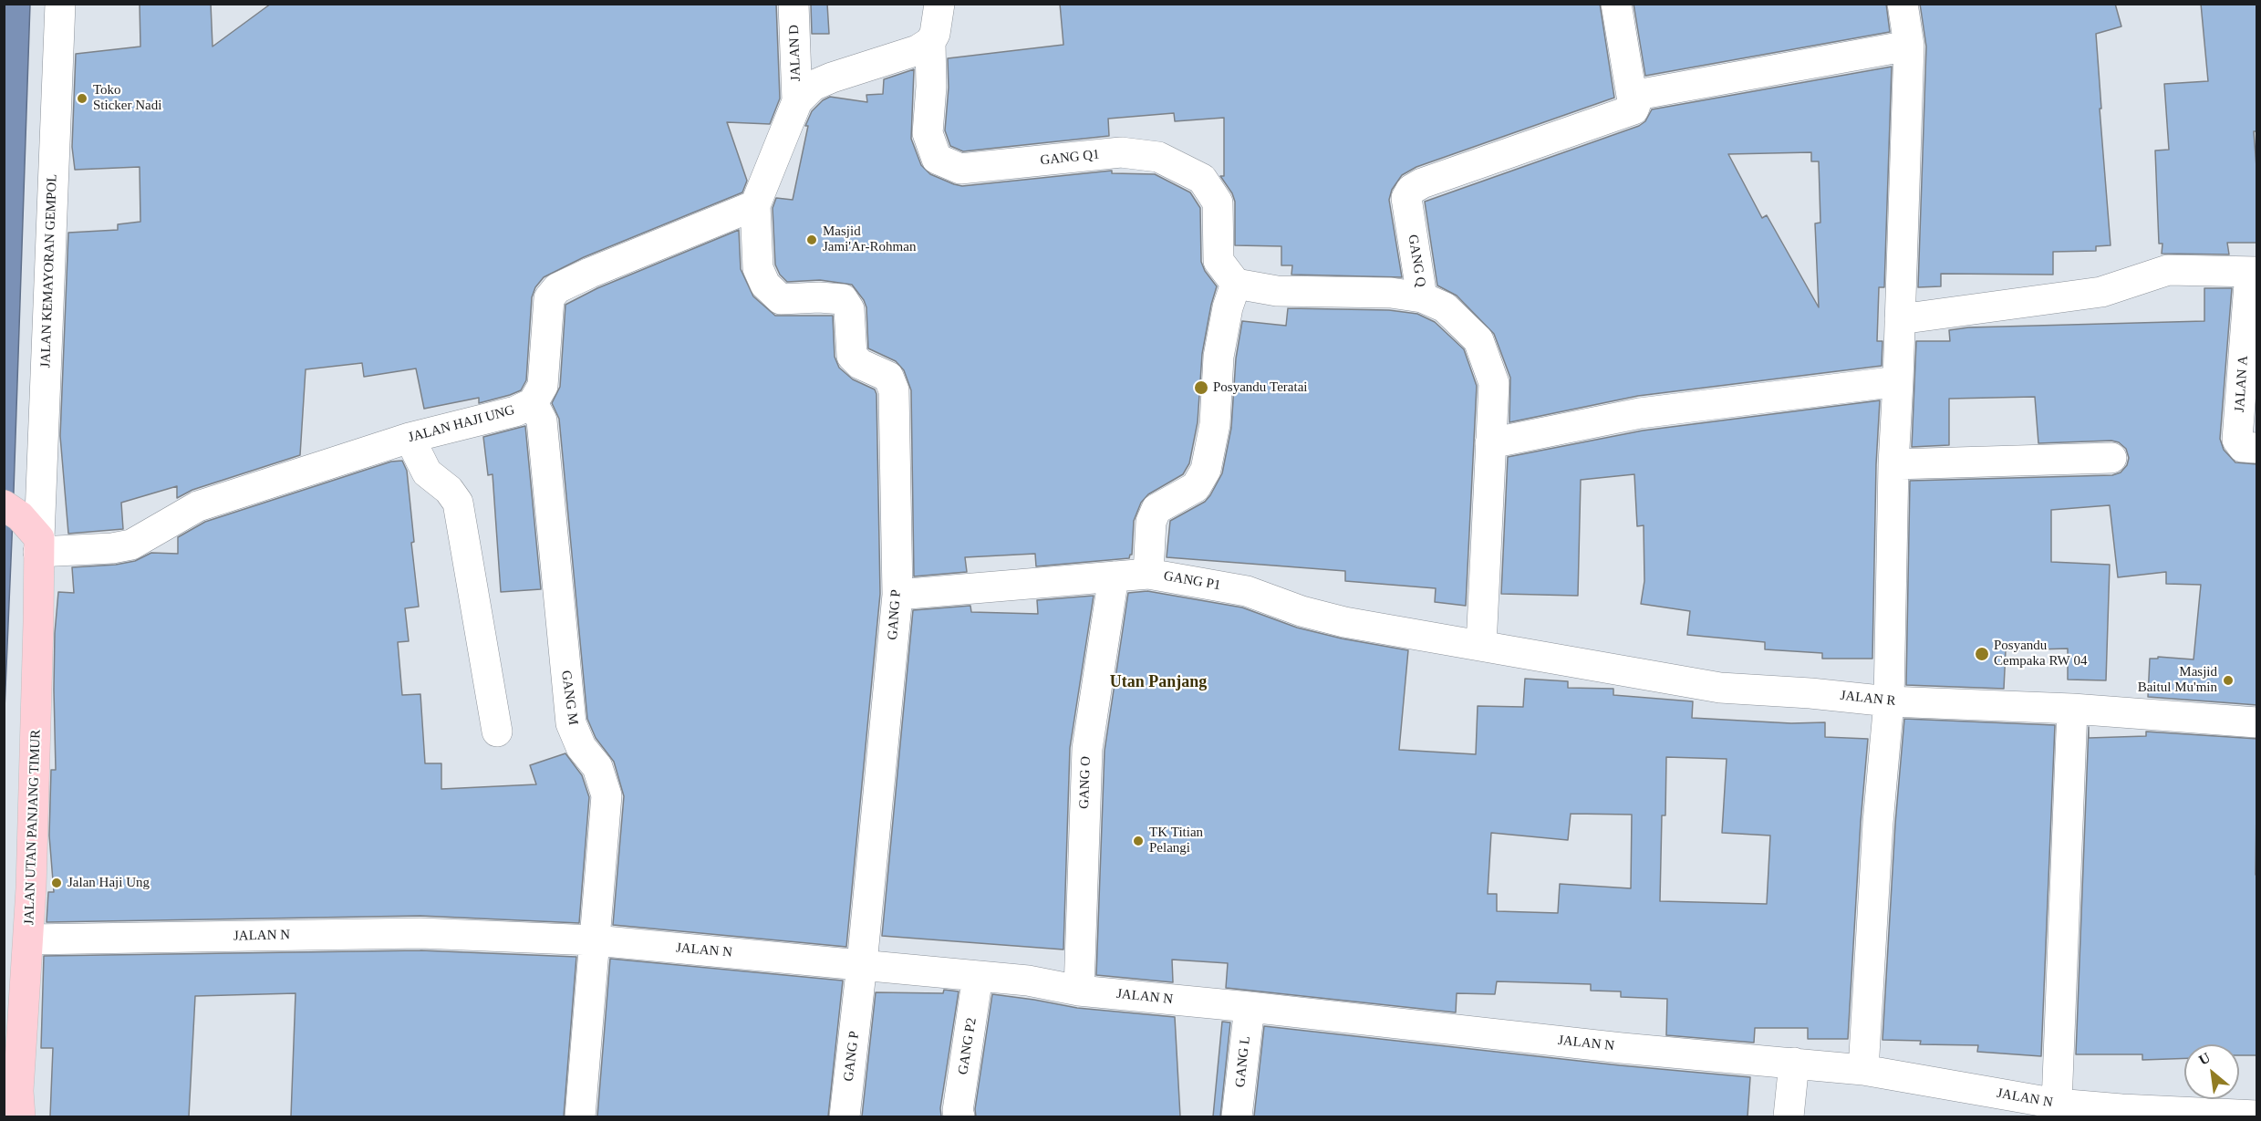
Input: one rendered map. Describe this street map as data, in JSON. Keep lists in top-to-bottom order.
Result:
{
  "streets": {
    "main road": ["JALAN UTAN PANJANG TIMUR"],
    "street": [
      "JALAN D",
      "GANG Q1",
      "GANG Q",
      "JALAN KEMAYORAN GEMPOL",
      "JALAN A",
      "JALAN HAJI UNG",
      "GANG P1",
      "GANG P",
      "GANG M",
      "JALAN R",
      "GANG O",
      "JALAN N",
      "GANG P2",
      "GANG L"
    ]
  },
  "crossings": [
    ["GANG Q", "GANG P1"],
    ["GANG Q", "JALAN R"],
    ["JALAN KEMAYORAN GEMPOL", "JALAN HAJI UNG"],
    ["JALAN KEMAYORAN GEMPOL", "JALAN UTAN PANJANG TIMUR"],
    ["JALAN HAJI UNG", "GANG P"],
    ["JALAN HAJI UNG", "GANG M"],
    ["JALAN HAJI UNG", "JALAN UTAN PANJANG TIMUR"],
    ["GANG P1", "GANG P"],
    ["GANG P1", "JALAN R"],
    ["GANG P1", "GANG O"],
    ["GANG P", "JALAN N"],
    ["GANG M", "JALAN N"],
    ["GANG O", "JALAN N"],
    ["JALAN UTAN PANJANG TIMUR", "JALAN N"],
    ["JALAN N", "GANG P2"],
    ["JALAN N", "GANG L"]
  ],
  "districts": ["Utan Panjang"],
  "places": [
    "Toko Sticker Nadi",
    "Masjid Jami'Ar-Rohman",
    "Posyandu Teratai",
    "Posyandu Cempaka RW 04",
    "Masjid Baitul Mu'min",
    "TK Titian Pelangi",
    "Jalan Haji Ung"
  ],
  "north": "top left"
}
